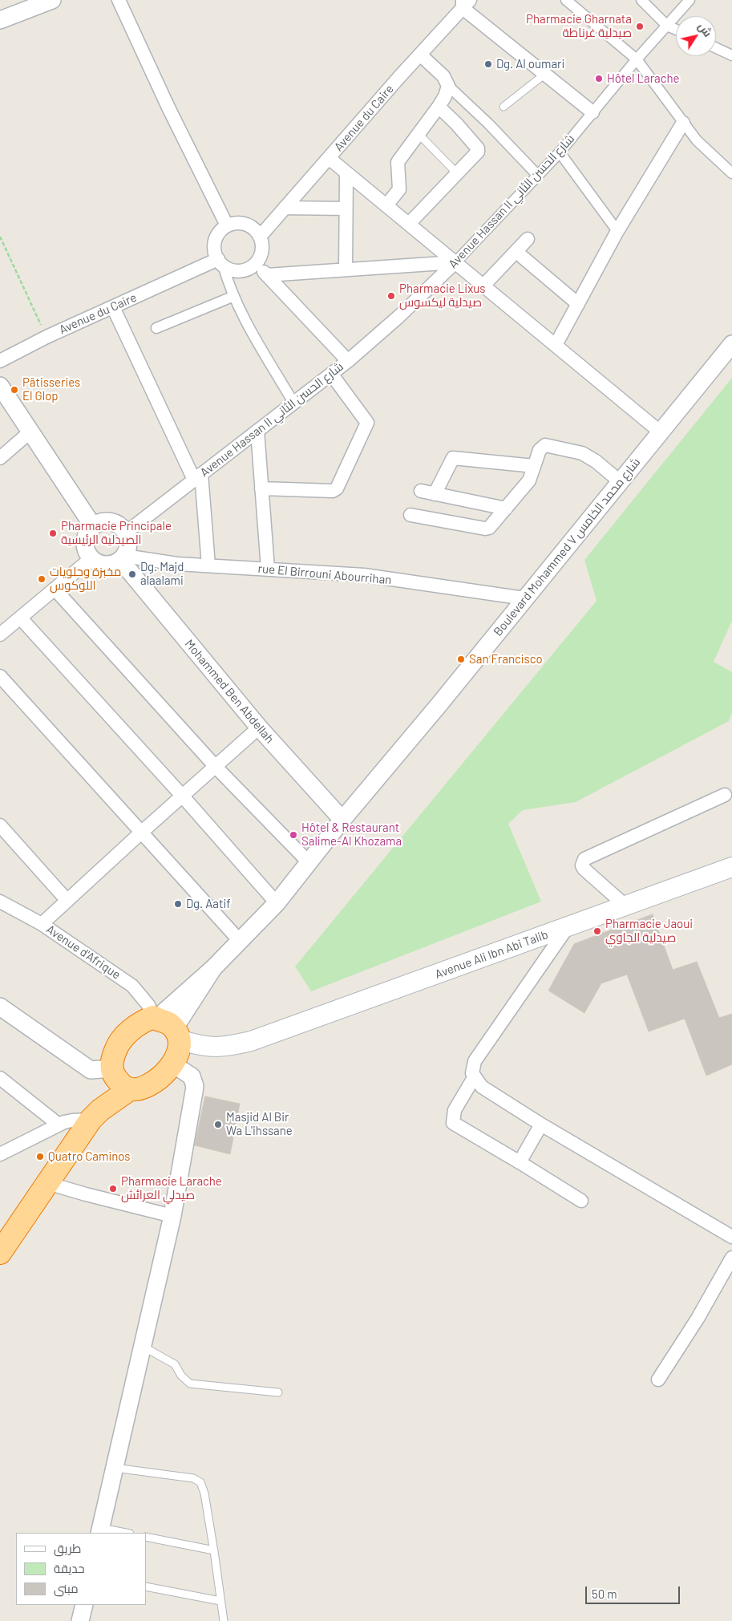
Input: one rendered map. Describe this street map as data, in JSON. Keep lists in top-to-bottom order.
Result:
{
  "streets": {
    "main road": ["Avenue Ali Ibn Abi Talib"],
    "street": [
      "Avenue du Caire",
      "Avenue Hassan II شارع الحسن الثاني",
      "Boulevard Mohammed V شارع محمد الخامس",
      "rue El Birrouni Abourrihan",
      "Mohammed Ben Abdellah",
      "Avenue d'Afrique"
    ]
  },
  "crossings": [
    ["Avenue Hassan II شارع الحسن الثاني", "rue El Birrouni Abourrihan"],
    ["Avenue Hassan II شارع الحسن الثاني", "Mohammed Ben Abdellah"],
    ["Boulevard Mohammed V شارع محمد الخامس", "rue El Birrouni Abourrihan"],
    ["Boulevard Mohammed V شارع محمد الخامس", "Mohammed Ben Abdellah"],
    ["Boulevard Mohammed V شارع محمد الخامس", "Avenue d'Afrique"],
    ["Boulevard Mohammed V شارع محمد الخامس", "Avenue Ali Ibn Abi Talib"],
    ["rue El Birrouni Abourrihan", "Mohammed Ben Abdellah"],
    ["Avenue d'Afrique", "Avenue Ali Ibn Abi Talib"]
  ],
  "places": [
    "Pharmacie Gharnata صيدلية غرناطة",
    "Dg. Al oumari",
    "Hôtel Larache",
    "Pharmacie Lixus صيدلية ليكسوس",
    "Pâtisseries El Glop",
    "Pharmacie Principale الصيدلية الرئيسية",
    "Dg. Majd alaalami",
    "مخبزة وحلويات اللوكوس",
    "San Francisco",
    "Hôtel & Restaurant Salime-Al Khozama",
    "Dg. Aatif",
    "Pharmacie Jaoui صيدلية الجاوي",
    "Masjid Al Bir Wa L'ihssane",
    "Quatro Caminos",
    "Pharmacie Larache صيدلي العرائش"
  ],
  "legend": ["طريق", "حديقة", "مبنى"],
  "scale_bar": "50 m",
  "north": "top right"
}
